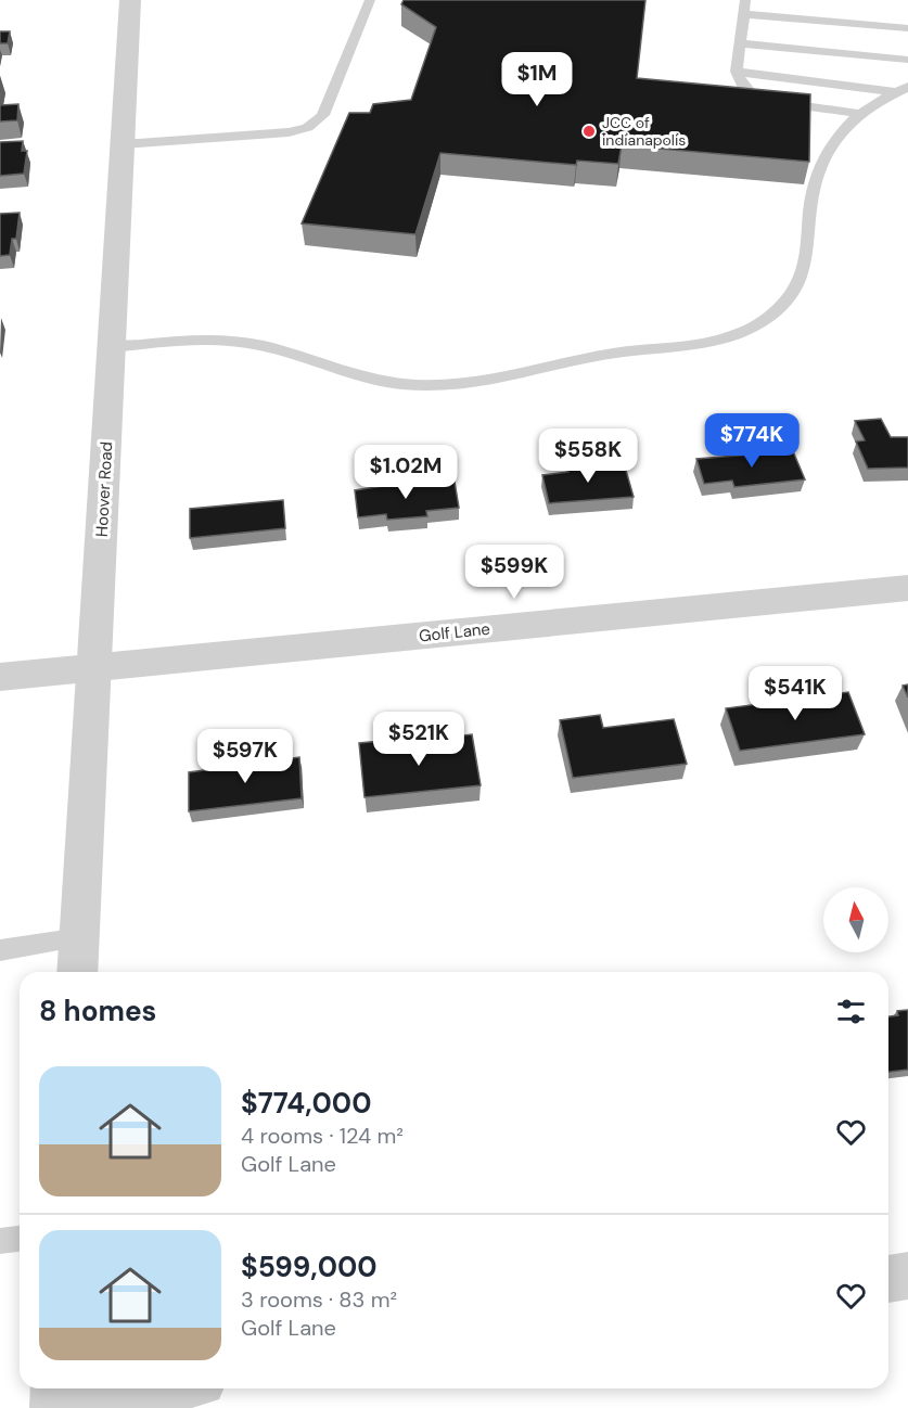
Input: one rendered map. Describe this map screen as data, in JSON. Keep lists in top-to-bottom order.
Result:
{
  "streets": {
    "street": ["Hoover Road", "Golf Lane"]
  },
  "crossings": [
    ["Hoover Road", "Golf Lane"]
  ],
  "places": ["JCC of indianapolis"],
  "north": "top",
  "page": {
    "price": [
      "$1M",
      "$774K",
      "$558K",
      "$1.02M",
      "$599K",
      "$541K",
      "$521K",
      "$597K"
    ],
    "heading": "8 homes",
    "list": [
      {
        "name": "$774,000",
        "note": "4 rooms · 124 m² · Golf Lane"
      },
      {
        "name": "$599,000",
        "note": "3 rooms · 83 m² · Golf Lane"
      }
    ]
  }
}
